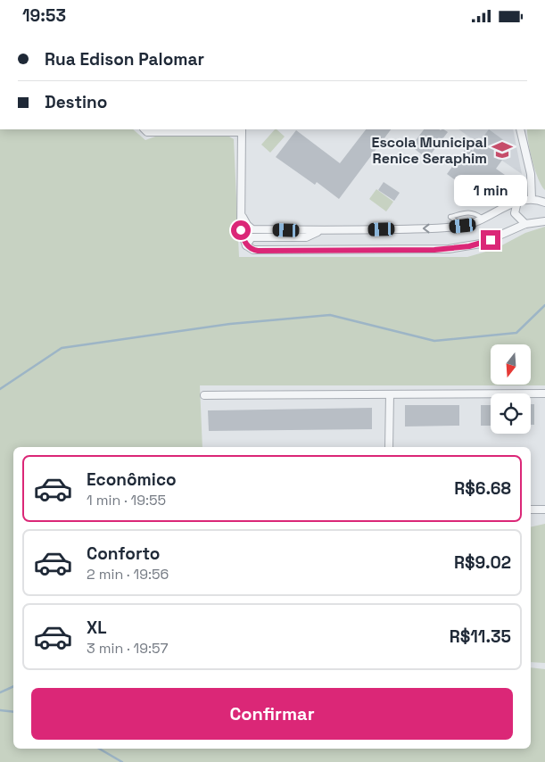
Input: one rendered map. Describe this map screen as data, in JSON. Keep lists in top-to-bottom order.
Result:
{
  "places": {
    "school or university": ["Escola Municipal Renice Seraphim"]
  },
  "north": "bottom",
  "page": {
    "status": "19:53",
    "banner": ["Rua Edison Palomar", "Destino"],
    "bubble": "1 min",
    "list": [
      {
        "name": "Econômico",
        "note": "1 min · 19:55",
        "value": "R$6.68"
      },
      {
        "name": "Conforto",
        "note": "2 min · 19:56",
        "value": "R$9.02"
      },
      {
        "name": "XL",
        "note": "3 min · 19:57",
        "value": "R$11.35"
      }
    ],
    "buttons": "Confirmar"
  }
}
